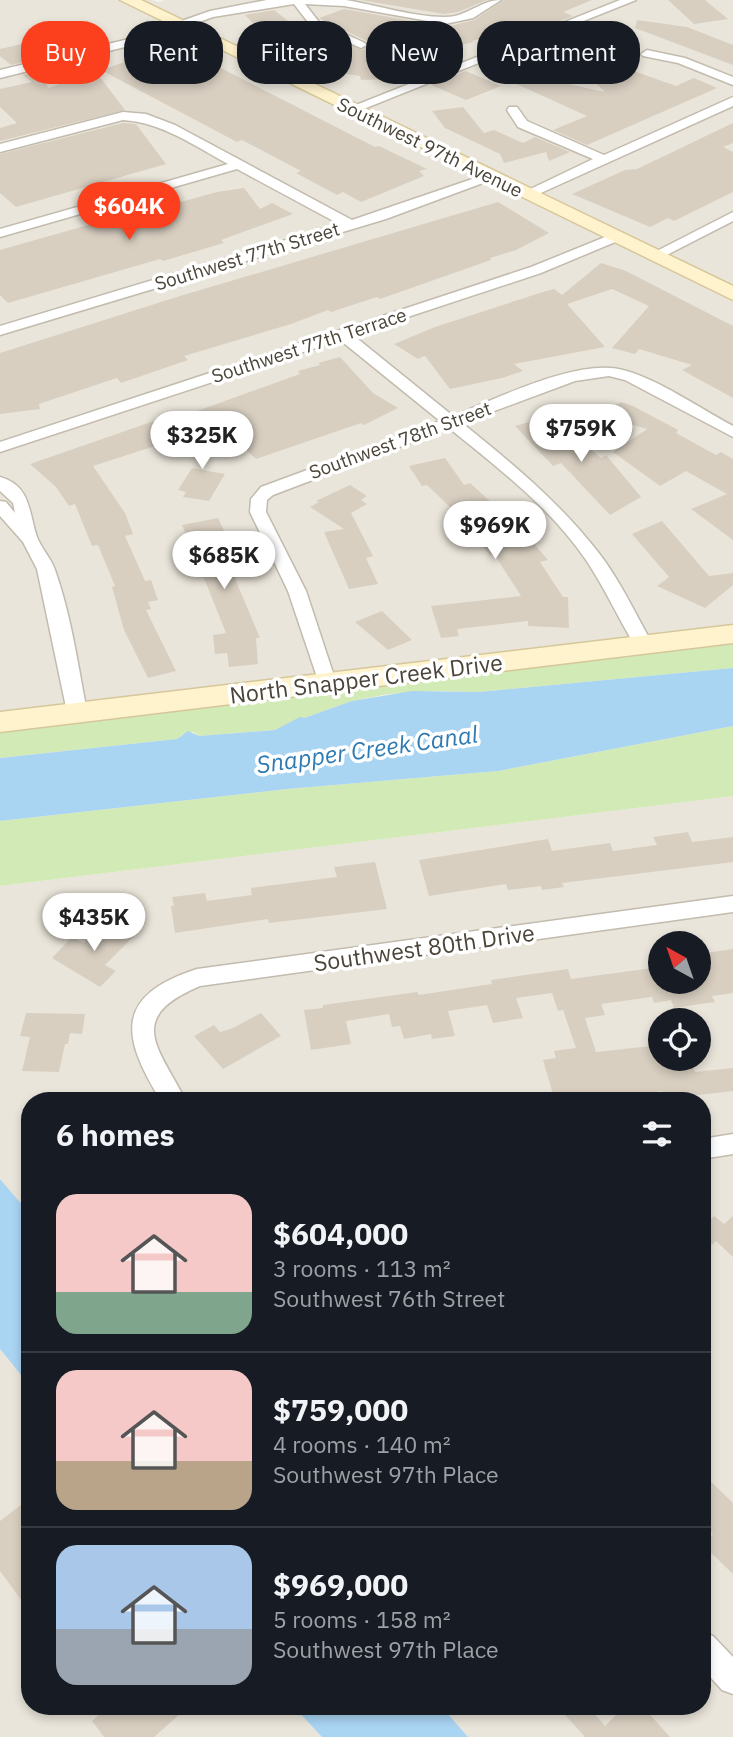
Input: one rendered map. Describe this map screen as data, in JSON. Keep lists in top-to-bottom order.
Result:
{
  "streets": {
    "street": [
      "Southwest 97th Avenue",
      "Southwest 77th Street",
      "Southwest 77th Terrace",
      "Southwest 78th Street",
      "North Snapper Creek Drive",
      "Southwest 80th Drive"
    ]
  },
  "crossings": [
    ["Southwest 97th Avenue", "Southwest 77th Street"],
    ["Southwest 97th Avenue", "Southwest 77th Terrace"],
    ["Southwest 78th Street", "North Snapper Creek Drive"]
  ],
  "water": ["Snapper Creek Canal"],
  "north": "top left",
  "page": {
    "chip": [
      "Buy",
      "Rent",
      "Filters",
      "New",
      "Apartment"
    ],
    "price": [
      "$604K",
      "$759K",
      "$325K",
      "$969K",
      "$685K",
      "$435K"
    ],
    "heading": "6 homes",
    "list": [
      {
        "name": "$604,000",
        "note": "3 rooms · 113 m² · Southwest 76th Street"
      },
      {
        "name": "$759,000",
        "note": "4 rooms · 140 m² · Southwest 97th Place"
      },
      {
        "name": "$969,000",
        "note": "5 rooms · 158 m² · Southwest 97th Place"
      }
    ]
  }
}
